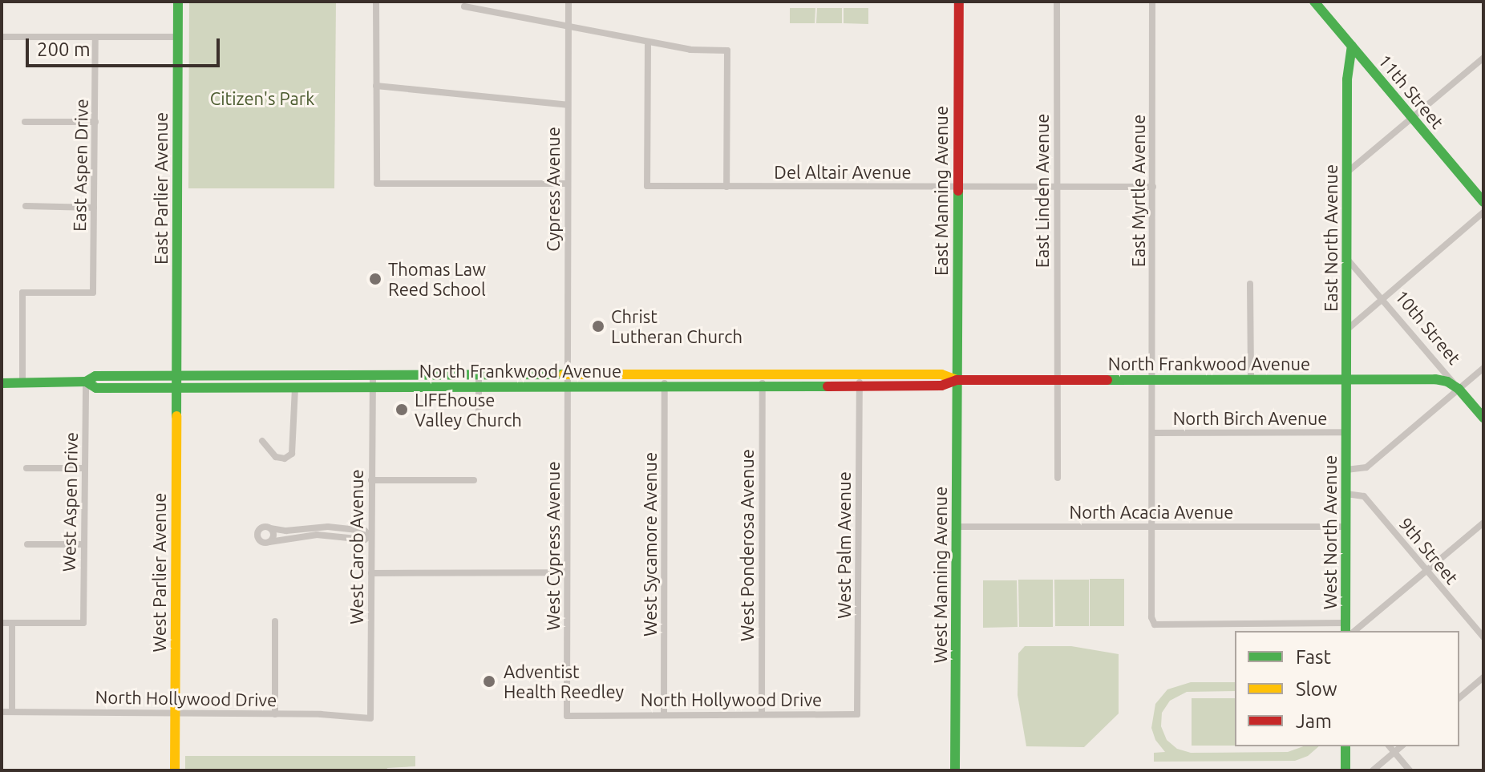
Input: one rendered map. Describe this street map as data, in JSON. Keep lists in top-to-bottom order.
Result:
{
  "streets": {
    "street": [
      "11th Street",
      "East Aspen Drive",
      "Del Altair Avenue",
      "East Parlier Avenue",
      "Cypress Avenue",
      "East Manning Avenue",
      "East Linden Avenue",
      "East Myrtle Avenue",
      "East North Avenue",
      "10th Street",
      "North Frankwood Avenue",
      "North Birch Avenue",
      "West Aspen Drive",
      "North Acacia Avenue",
      "West North Avenue",
      "West Sycamore Avenue",
      "West Ponderosa Avenue",
      "West Palm Avenue",
      "West Cypress Avenue",
      "West Carob Avenue",
      "9th Street",
      "West Parlier Avenue",
      "West Manning Avenue",
      "North Hollywood Drive"
    ]
  },
  "crossings": [
    ["11th Street", "East North Avenue"],
    ["East Aspen Drive", "North Frankwood Avenue"],
    ["Del Altair Avenue", "East Manning Avenue"],
    ["Del Altair Avenue", "East Linden Avenue"],
    ["Del Altair Avenue", "East Myrtle Avenue"],
    ["East Parlier Avenue", "North Frankwood Avenue"],
    ["East Parlier Avenue", "West Parlier Avenue"],
    ["Cypress Avenue", "North Frankwood Avenue"],
    ["Cypress Avenue", "West Cypress Avenue"],
    ["East Manning Avenue", "North Frankwood Avenue"],
    ["East Manning Avenue", "West Manning Avenue"],
    ["East Linden Avenue", "North Frankwood Avenue"],
    ["East Myrtle Avenue", "North Frankwood Avenue"],
    ["East Myrtle Avenue", "North Birch Avenue"],
    ["East Myrtle Avenue", "North Acacia Avenue"],
    ["East Myrtle Avenue", "West North Avenue"],
    ["East North Avenue", "10th Street"],
    ["East North Avenue", "North Frankwood Avenue"],
    ["East North Avenue", "North Birch Avenue"],
    ["East North Avenue", "West North Avenue"],
    ["10th Street", "North Frankwood Avenue"],
    ["North Frankwood Avenue", "West Aspen Drive"],
    ["North Frankwood Avenue", "West Sycamore Avenue"],
    ["North Frankwood Avenue", "West Ponderosa Avenue"],
    ["North Frankwood Avenue", "West Palm Avenue"],
    ["North Frankwood Avenue", "West Cypress Avenue"],
    ["North Frankwood Avenue", "West Carob Avenue"],
    ["North Frankwood Avenue", "West Parlier Avenue"],
    ["North Frankwood Avenue", "West Manning Avenue"],
    ["North Birch Avenue", "West North Avenue"],
    ["North Acacia Avenue", "West North Avenue"],
    ["North Acacia Avenue", "West Manning Avenue"],
    ["West North Avenue", "9th Street"],
    ["West Sycamore Avenue", "North Hollywood Drive"],
    ["West Ponderosa Avenue", "North Hollywood Drive"],
    ["West Palm Avenue", "North Hollywood Drive"],
    ["West Cypress Avenue", "North Hollywood Drive"],
    ["West Carob Avenue", "North Hollywood Drive"],
    ["West Parlier Avenue", "North Hollywood Drive"]
  ],
  "parks": ["Citizen's Park"],
  "places": [
    "Thomas Law Reed School",
    "Christ Lutheran Church",
    "LIFEhouse Valley Church",
    "Adventist Health Reedley"
  ],
  "legend": ["Fast", "Slow", "Jam"],
  "scale_bar": "200 m"
}
